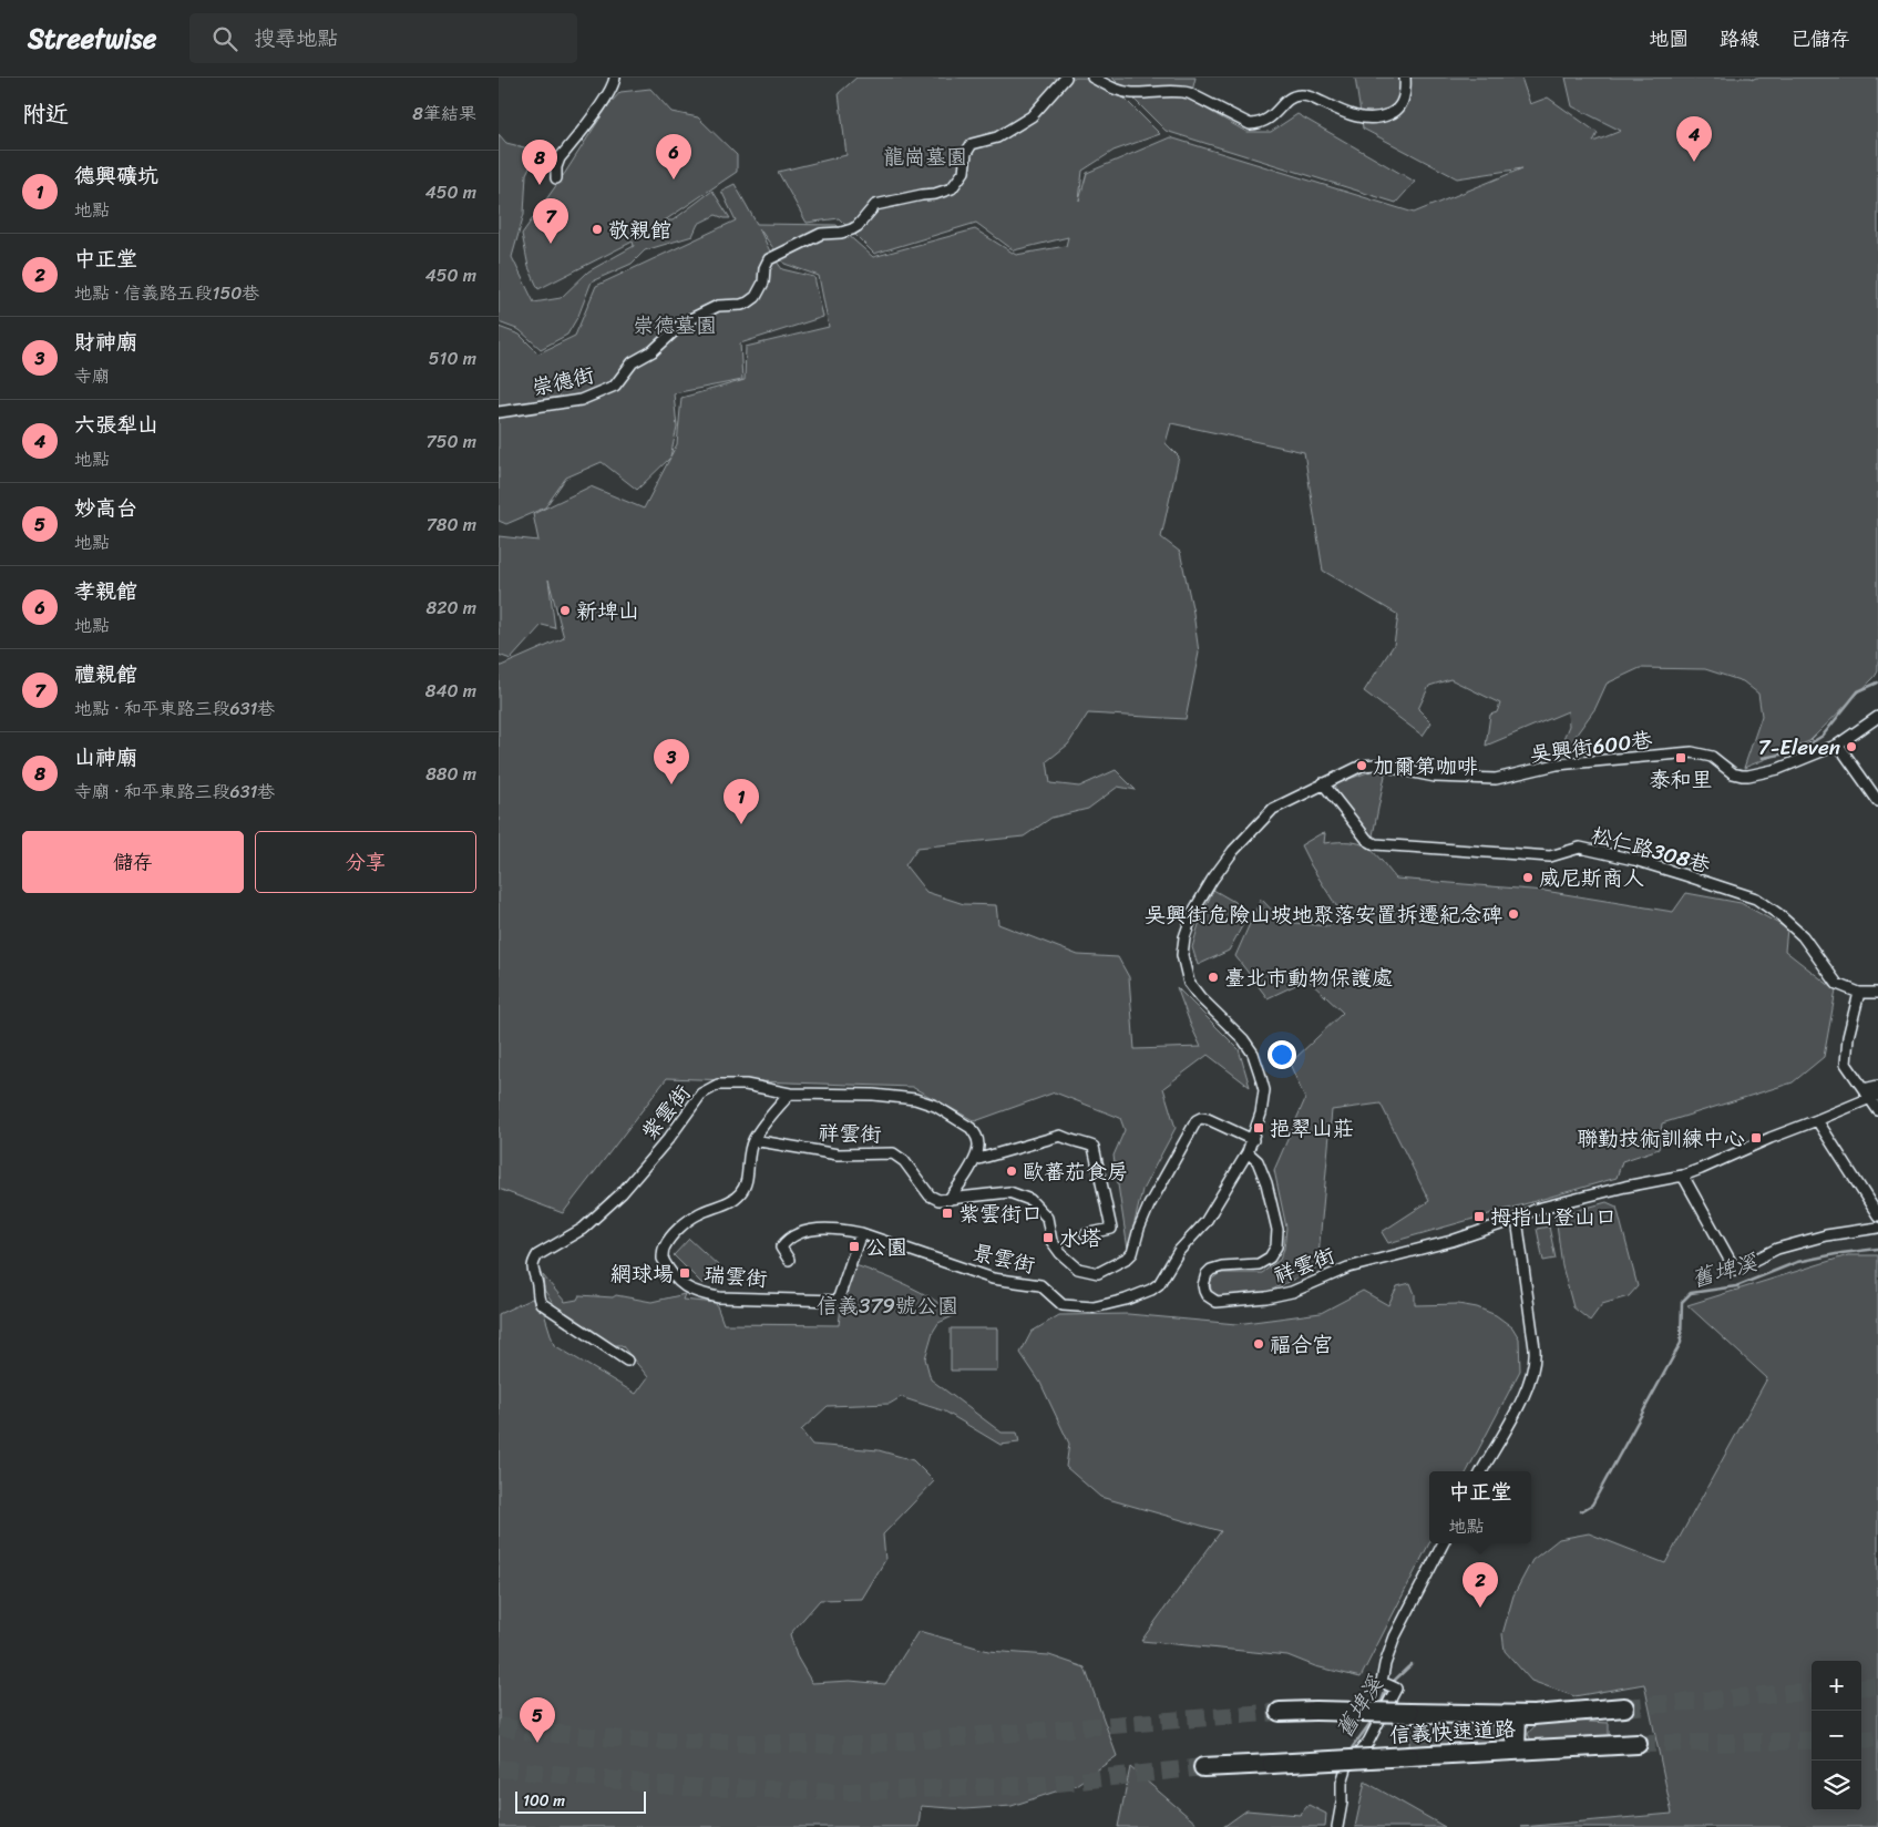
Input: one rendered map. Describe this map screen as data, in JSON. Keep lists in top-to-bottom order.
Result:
{
  "streets": {
    "highway": ["信義快速道路"],
    "street": [
      "崇德街",
      "吳興街600巷",
      "松仁路308巷",
      "紫雲街",
      "祥雲街",
      "景雲街",
      "瑞雲街"
    ]
  },
  "crossings": [
    ["吳興街600巷", "松仁路308巷"],
    ["吳興街600巷", "景雲街"],
    ["紫雲街", "瑞雲街"],
    ["祥雲街", "景雲街"],
    ["祥雲街", "瑞雲街"],
    ["景雲街", "瑞雲街"]
  ],
  "water": ["舊埤溪"],
  "parks": ["龍崗墓園", "崇德墓園", "信義379號公園"],
  "places": {
    "other": [
      "敬親館",
      "新埤山",
      "7-Eleven",
      "加爾第咖啡",
      "威尼斯商人",
      "吳興街危險山坡地聚落安置拆遷紀念碑",
      "臺北市動物保護處",
      "歐蕃茄食房",
      "福合宮"
    ],
    "transit": [
      "泰和里",
      "挹翠山莊",
      "聯勤技術訓練中心",
      "紫雲街口",
      "拇指山登山口",
      "水塔",
      "公園",
      "網球場"
    ]
  },
  "scale_bar": "100 m",
  "page": {
    "header": "Streetwise",
    "search": "搜尋地點",
    "nav": ["地圖", "路線", "已儲存"],
    "heading": ["附近", "8筆結果"],
    "pins": [
      "4",
      "6",
      "8",
      "7",
      "3",
      "1",
      "2",
      "5"
    ],
    "list": [
      {
        "mark": "1",
        "name": "德興礦坑",
        "note": "地點",
        "value": "450 m"
      },
      {
        "mark": "2",
        "name": "中正堂",
        "note": "地點 · 信義路五段150巷",
        "value": "450 m"
      },
      {
        "mark": "3",
        "name": "財神廟",
        "note": "寺廟",
        "value": "510 m"
      },
      {
        "mark": "4",
        "name": "六張犁山",
        "note": "地點",
        "value": "750 m"
      },
      {
        "mark": "5",
        "name": "妙高台",
        "note": "地點",
        "value": "780 m"
      },
      {
        "mark": "6",
        "name": "孝親館",
        "note": "地點",
        "value": "820 m"
      },
      {
        "mark": "7",
        "name": "禮親館",
        "note": "地點 · 和平東路三段631巷",
        "value": "840 m"
      },
      {
        "mark": "8",
        "name": "山神廟",
        "note": "寺廟 · 和平東路三段631巷",
        "value": "880 m"
      }
    ],
    "buttons": ["儲存", "分享"],
    "popup": ["中正堂", "地點"],
    "map_buttons": ["+", "−"],
    "scale": "100 m"
  }
}
